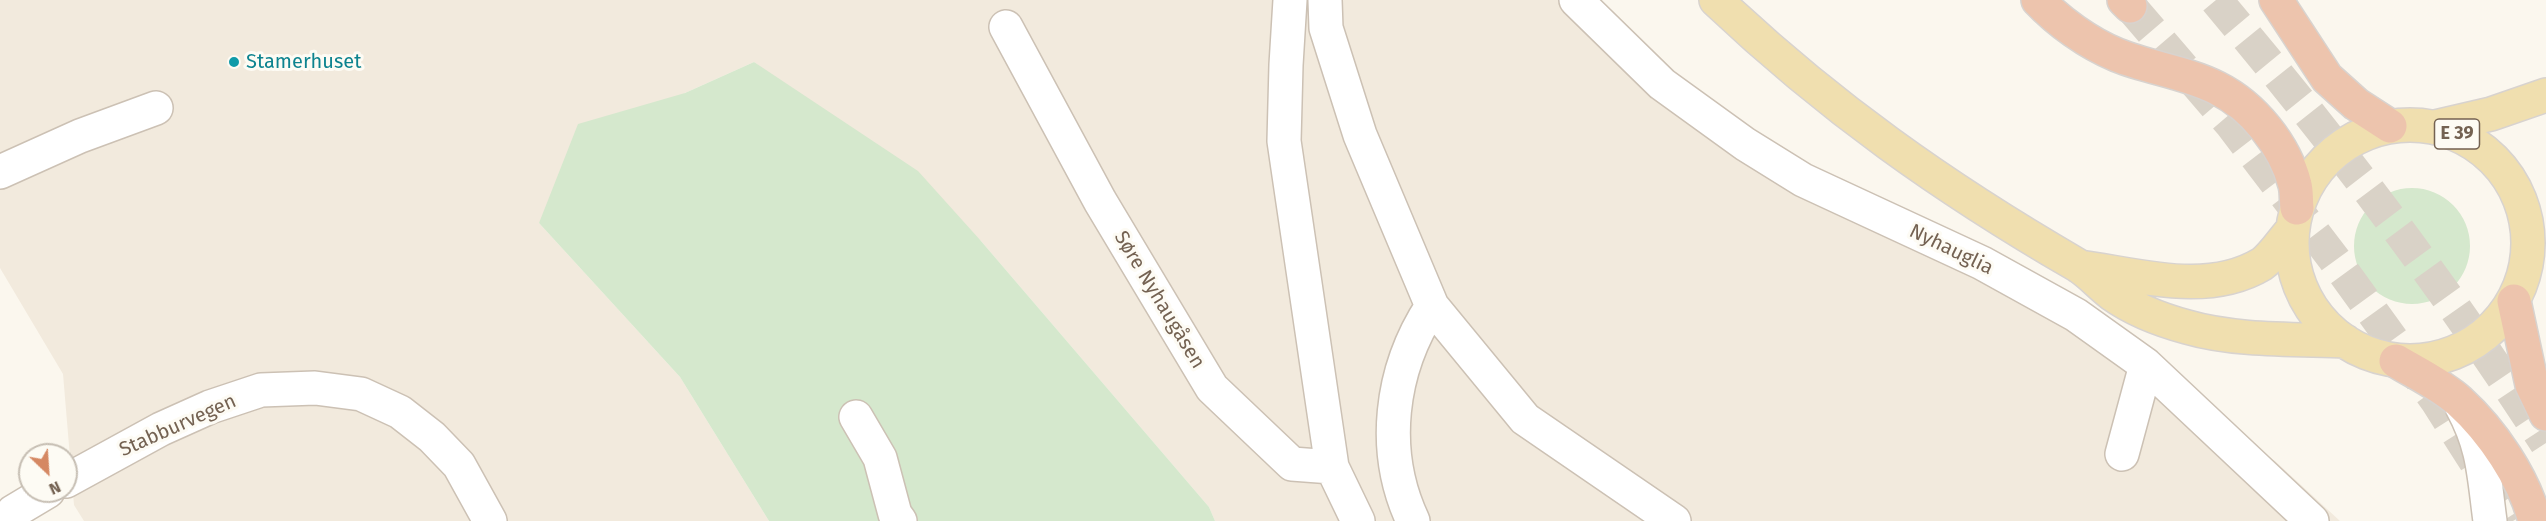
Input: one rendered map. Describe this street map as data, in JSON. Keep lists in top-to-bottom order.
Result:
{
  "streets": {
    "highway": ["E 39"],
    "street": ["Nyhauglia", "Søre Nyhaugåsen", "Stabburvegen"]
  },
  "places": ["Stamerhuset"],
  "north": "bottom right"
}
